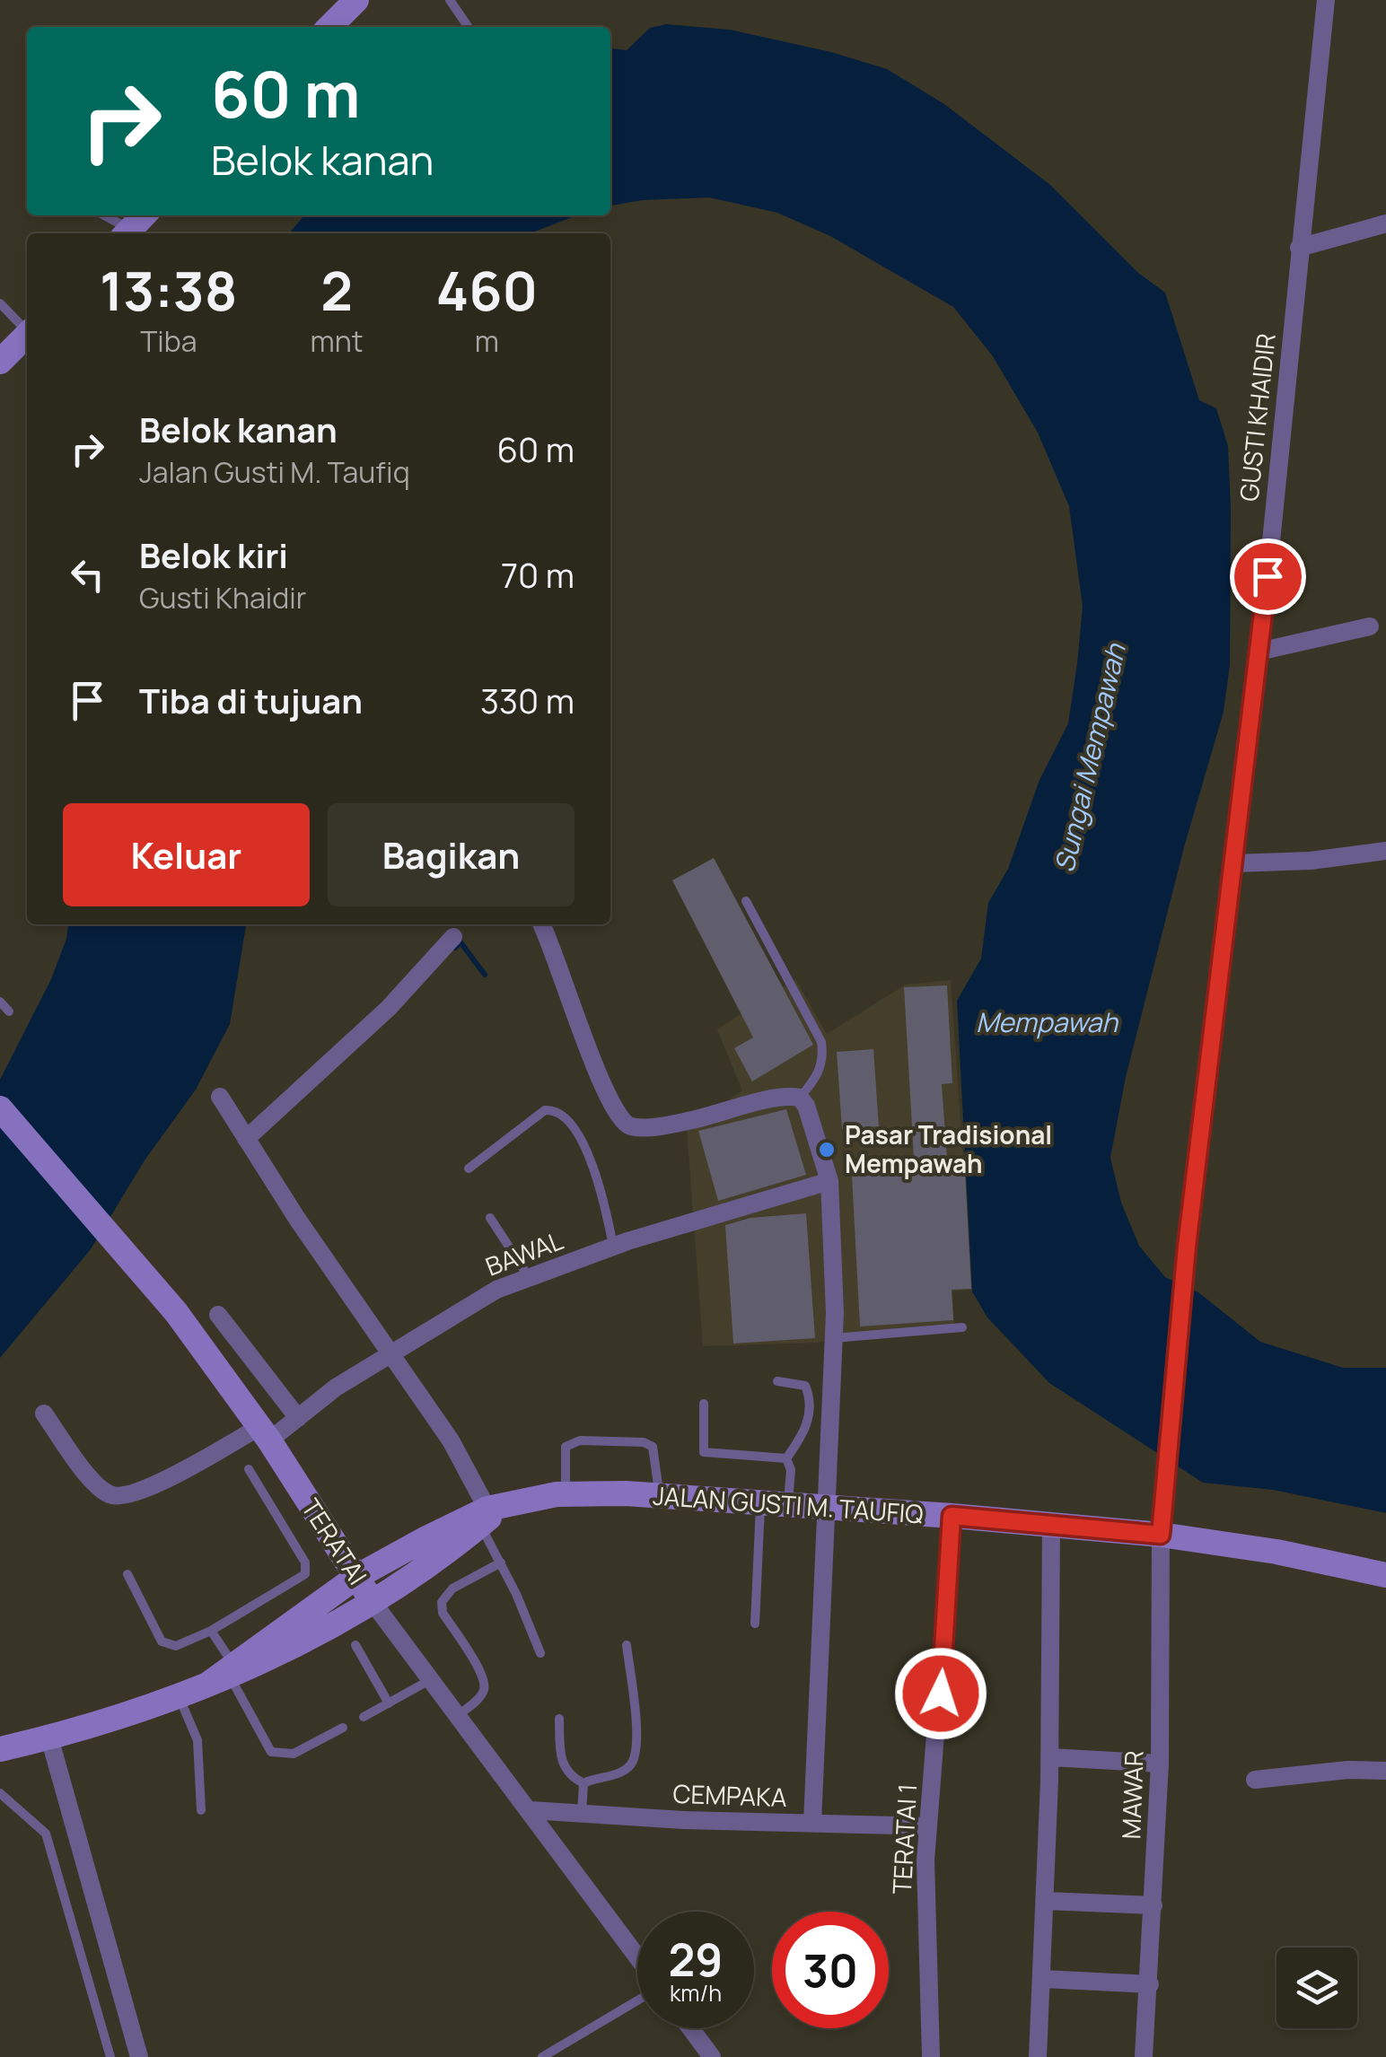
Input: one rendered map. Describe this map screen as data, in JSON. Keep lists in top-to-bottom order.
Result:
{
  "streets": {
    "main road": ["JALAN GUSTI M. TAUFIQ", "TERATAI"],
    "street": [
      "GUSTI KHAIDIR",
      "BAWAL",
      "MAWAR",
      "CEMPAKA",
      "TERATAI 1"
    ]
  },
  "crossings": [
    ["GUSTI KHAIDIR", "JALAN GUSTI M. TAUFIQ"],
    ["GUSTI KHAIDIR", "MAWAR"],
    ["BAWAL", "TERATAI"],
    ["JALAN GUSTI M. TAUFIQ", "TERATAI"],
    ["JALAN GUSTI M. TAUFIQ", "MAWAR"],
    ["JALAN GUSTI M. TAUFIQ", "TERATAI 1"],
    ["TERATAI", "CEMPAKA"],
    ["CEMPAKA", "TERATAI 1"]
  ],
  "water": ["Sungai Mempawah", "Mempawah"],
  "places": ["Pasar Tradisional Mempawah"],
  "page": {
    "turn": ["60 m", "Belok kanan"],
    "eta": [
      "13:38",
      "Tiba",
      "2",
      "mnt",
      "460",
      "m"
    ],
    "list": [
      {
        "name": "Belok kanan",
        "note": "Jalan Gusti M. Taufiq",
        "value": "60 m"
      },
      {
        "name": "Belok kiri",
        "note": "Gusti Khaidir",
        "value": "70 m"
      },
      {
        "name": "Tiba di tujuan",
        "value": "330 m"
      }
    ],
    "buttons": ["Keluar", "Bagikan"],
    "speed": "29 km/h",
    "limit": "30"
  }
}
